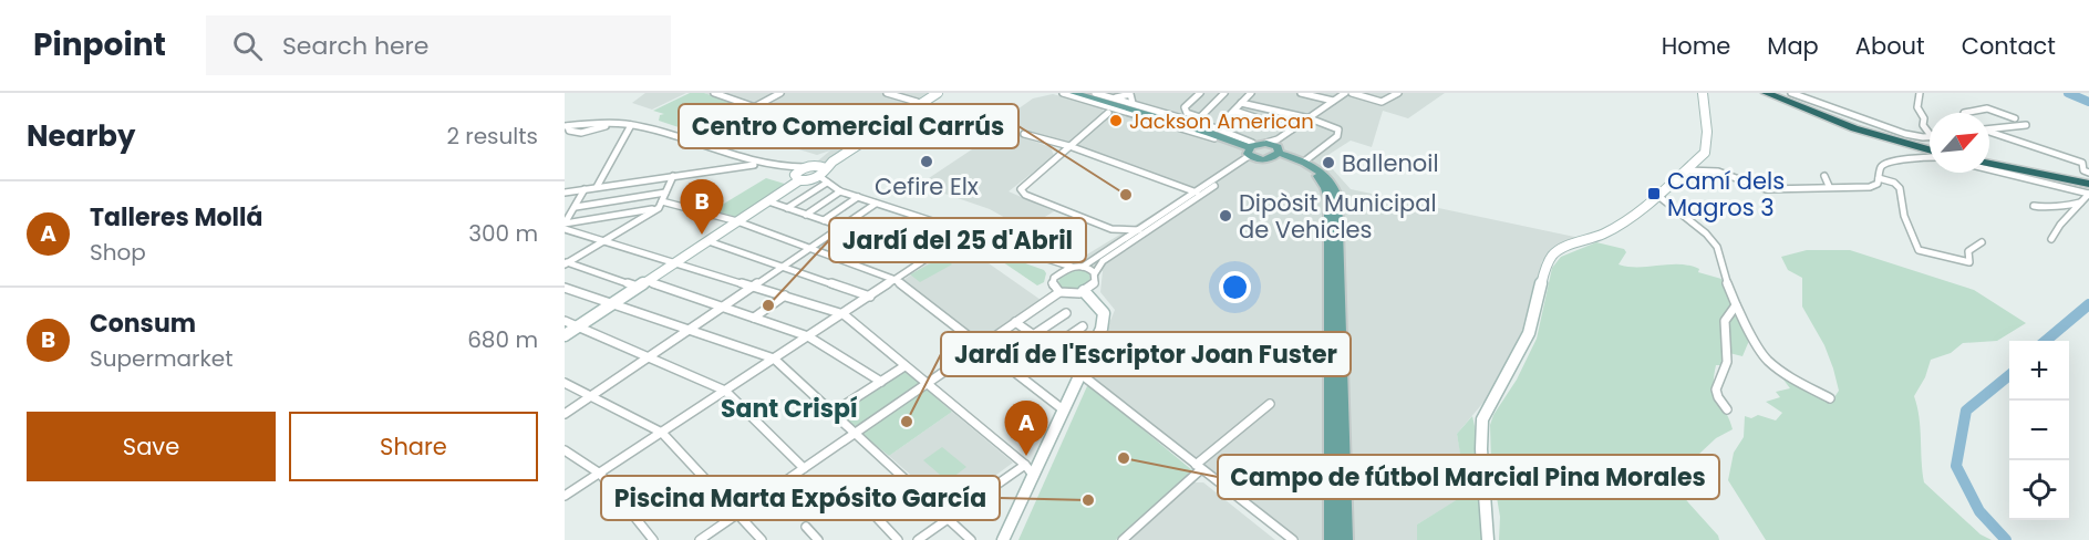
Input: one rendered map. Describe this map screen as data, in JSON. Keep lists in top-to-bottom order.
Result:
{
  "districts": ["Sant Crispí"],
  "places": {
    "other": [
      "Jackson American",
      "Cefire Elx",
      "Ballenoil",
      "Centro Comercial Carrús",
      "Dipòsit Municipal de Vehicles",
      "Jardí del 25 d'Abril",
      "Jardí de l'Escriptor Joan Fuster",
      "Campo de fútbol Marcial Pina Morales",
      "Piscina Marta Expósito García"
    ],
    "transit": ["Camí dels Magros 3"]
  },
  "north": "top right",
  "page": {
    "header": "Pinpoint",
    "search": "Search here",
    "nav": [
      "Home",
      "Map",
      "About",
      "Contact"
    ],
    "heading": ["Nearby", "2 results"],
    "list": [
      {
        "mark": "A",
        "name": "Talleres Mollá",
        "note": "Shop",
        "value": "300 m"
      },
      {
        "mark": "B",
        "name": "Consum",
        "note": "Supermarket",
        "value": "680 m"
      }
    ],
    "pins": ["B", "A"],
    "map_buttons": ["+", "−"],
    "buttons": ["Save", "Share"]
  }
}
